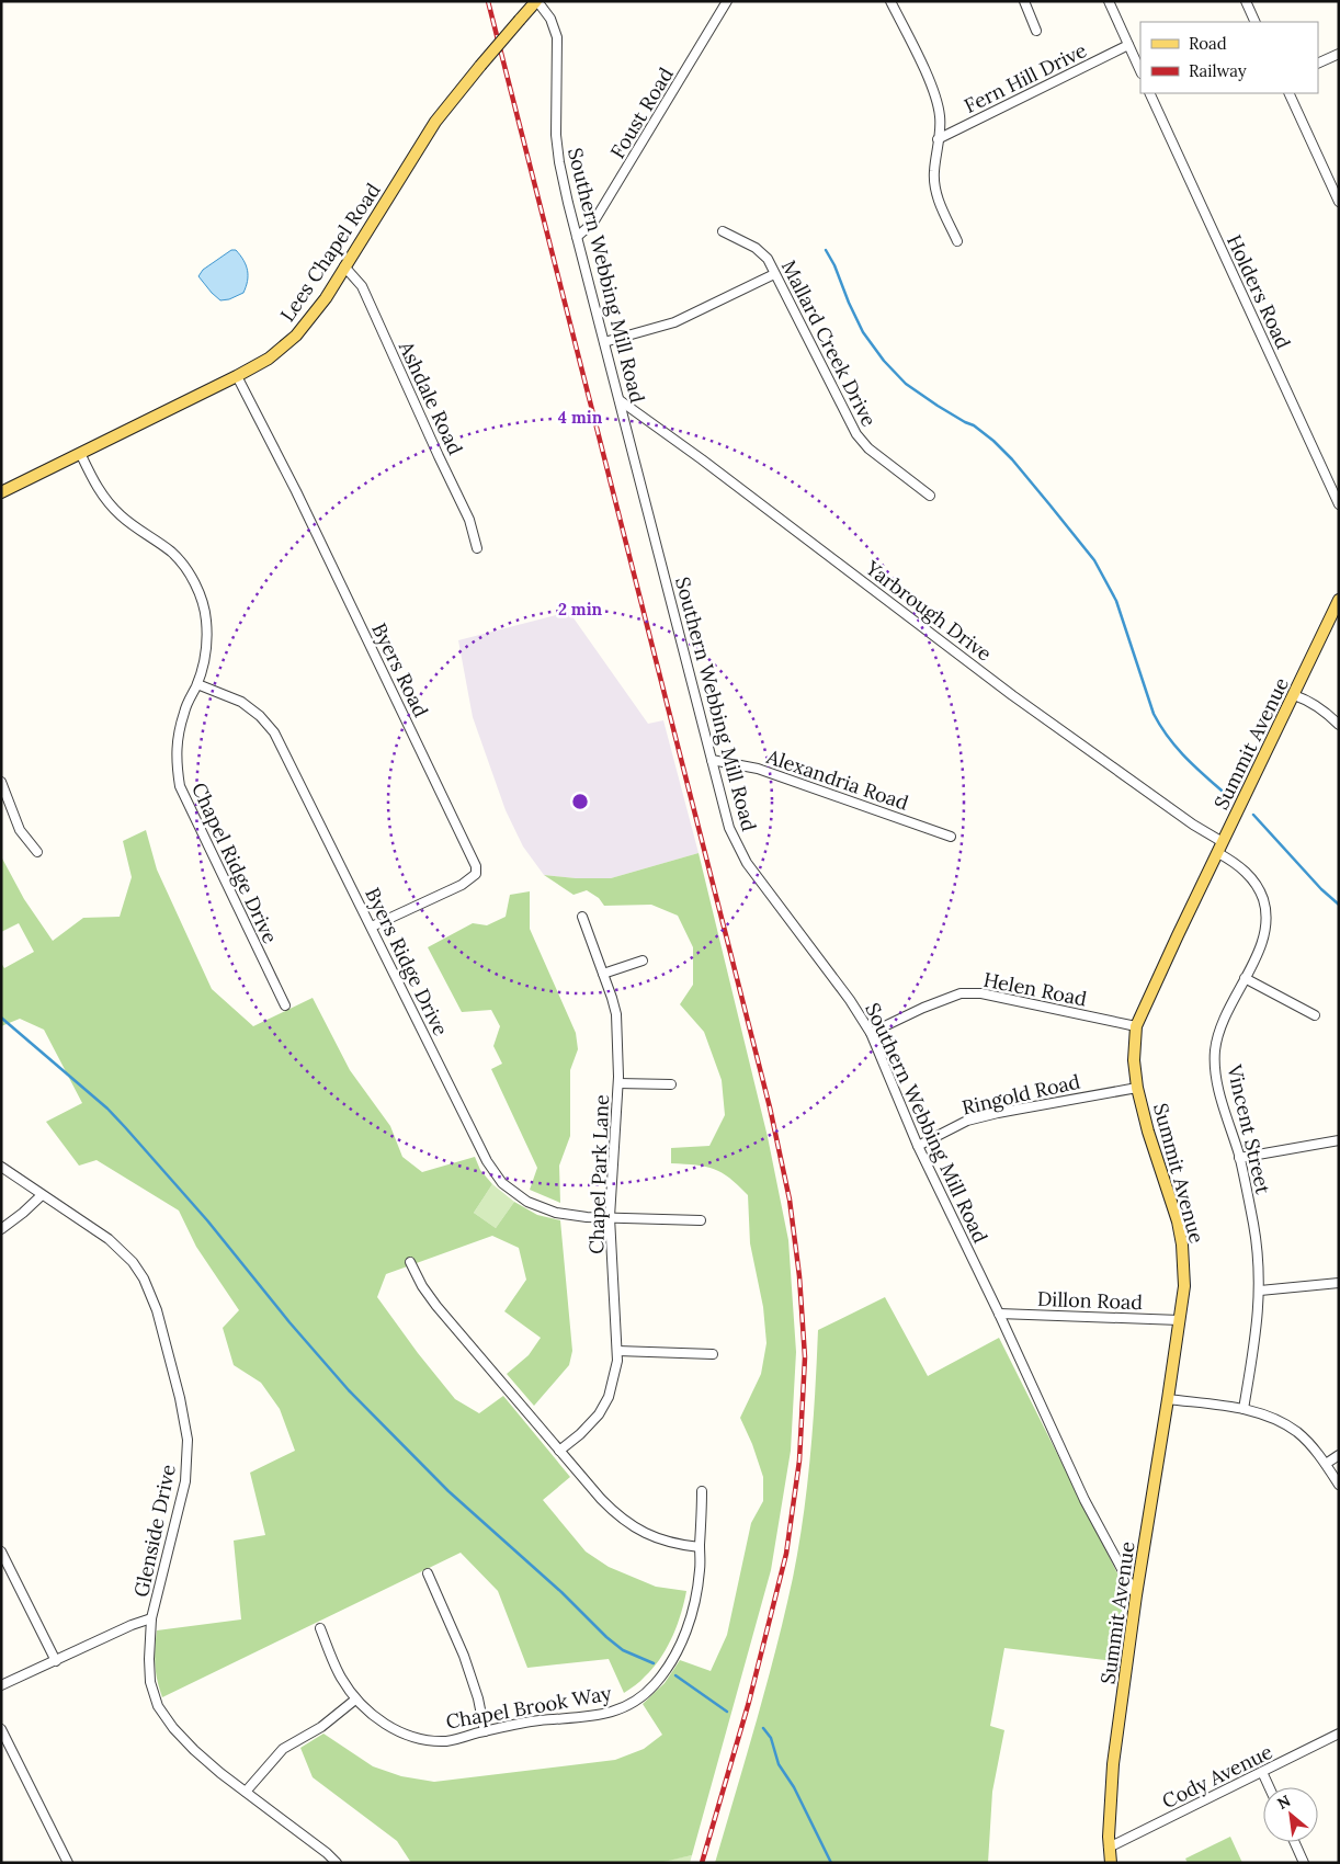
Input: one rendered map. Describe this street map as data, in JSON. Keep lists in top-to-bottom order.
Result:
{
  "streets": {
    "main road": ["Lees Chapel Road", "Summit Avenue"],
    "street": [
      "Fern Hill Drive",
      "Foust Road",
      "Southern Webbing Mill Road",
      "Holders Road",
      "Mallard Creek Drive",
      "Ashdale Road",
      "Yarbrough Drive",
      "Byers Road",
      "Alexandria Road",
      "Chapel Ridge Drive",
      "Byers Ridge Drive",
      "Helen Road",
      "Ringold Road",
      "Vincent Street",
      "Chapel Park Lane",
      "Dillon Road",
      "Glenside Drive",
      "Chapel Brook Way",
      "Cody Avenue"
    ]
  },
  "crossings": [
    ["Foust Road", "Southern Webbing Mill Road"],
    ["Lees Chapel Road", "Southern Webbing Mill Road"],
    ["Lees Chapel Road", "Ashdale Road"],
    ["Lees Chapel Road", "Byers Road"],
    ["Lees Chapel Road", "Chapel Ridge Drive"],
    ["Southern Webbing Mill Road", "Yarbrough Drive"],
    ["Southern Webbing Mill Road", "Summit Avenue"],
    ["Southern Webbing Mill Road", "Alexandria Road"],
    ["Southern Webbing Mill Road", "Helen Road"],
    ["Southern Webbing Mill Road", "Ringold Road"],
    ["Southern Webbing Mill Road", "Dillon Road"],
    ["Yarbrough Drive", "Summit Avenue"],
    ["Byers Road", "Byers Ridge Drive"],
    ["Summit Avenue", "Helen Road"],
    ["Summit Avenue", "Ringold Road"],
    ["Summit Avenue", "Vincent Street"],
    ["Summit Avenue", "Dillon Road"],
    ["Summit Avenue", "Cody Avenue"],
    ["Chapel Ridge Drive", "Byers Ridge Drive"],
    ["Byers Ridge Drive", "Chapel Park Lane"]
  ],
  "legend": ["Road", "Railway"],
  "north": "top left",
  "rings": ["4 min", "2 min"]
}
